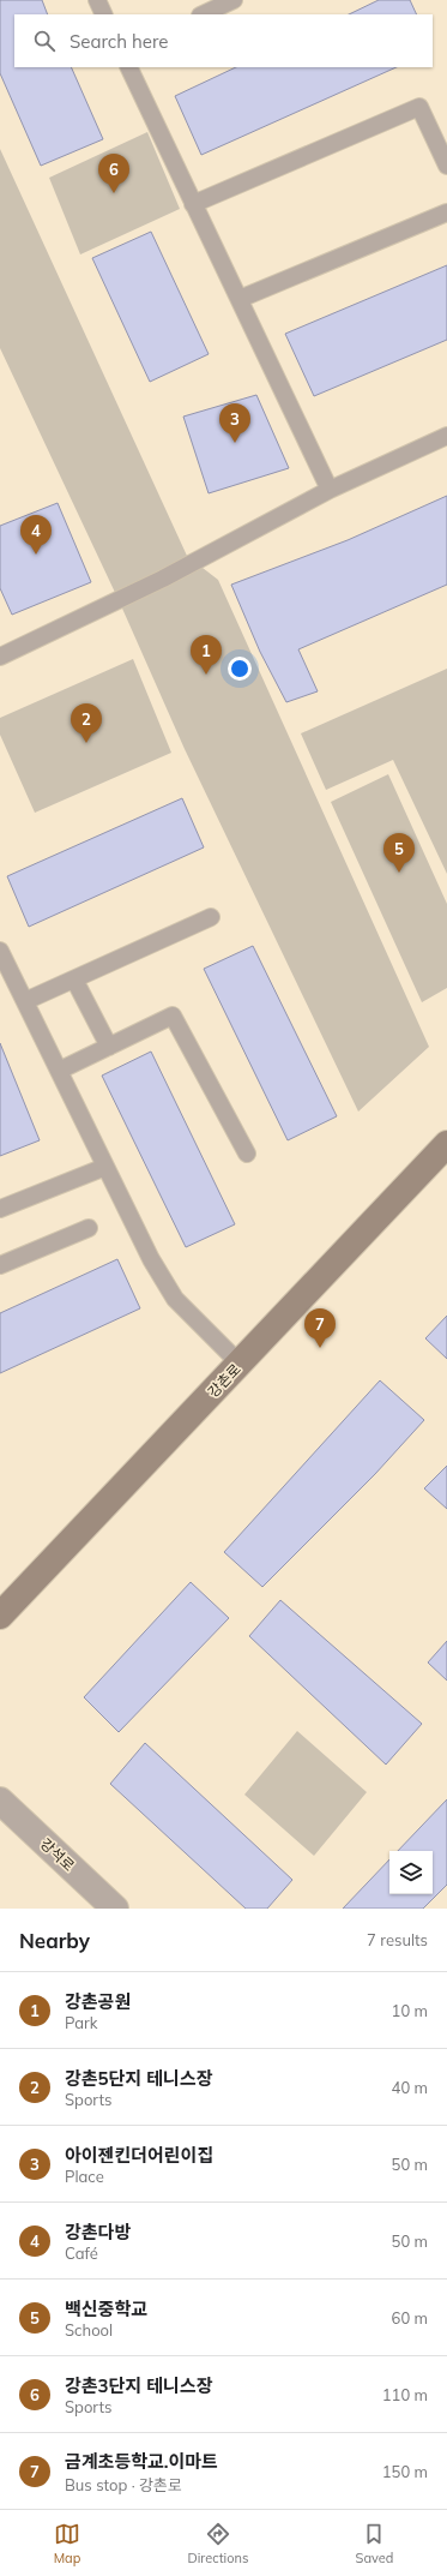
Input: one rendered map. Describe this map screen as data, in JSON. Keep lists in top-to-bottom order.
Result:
{
  "streets": {
    "main road": ["강촌로"],
    "street": ["강석로"]
  },
  "page": {
    "search": "Search here",
    "pins": [
      "6",
      "3",
      "4",
      "1",
      "2",
      "5",
      "7"
    ],
    "heading": ["Nearby", "7 results"],
    "list": [
      {
        "mark": "1",
        "name": "강촌공원",
        "note": "Park",
        "value": "10 m"
      },
      {
        "mark": "2",
        "name": "강촌5단지 테니스장",
        "note": "Sports",
        "value": "40 m"
      },
      {
        "mark": "3",
        "name": "아이젠킨더어린이집",
        "note": "Place",
        "value": "50 m"
      },
      {
        "mark": "4",
        "name": "강촌다방",
        "note": "Café",
        "value": "50 m"
      },
      {
        "mark": "5",
        "name": "백신중학교",
        "note": "School",
        "value": "60 m"
      },
      {
        "mark": "6",
        "name": "강촌3단지 테니스장",
        "note": "Sports",
        "value": "110 m"
      },
      {
        "mark": "7",
        "name": "금계초등학교.이마트",
        "note": "Bus stop · 강촌로",
        "value": "150 m"
      }
    ],
    "nav": ["Map", "Directions", "Saved"]
  }
}
